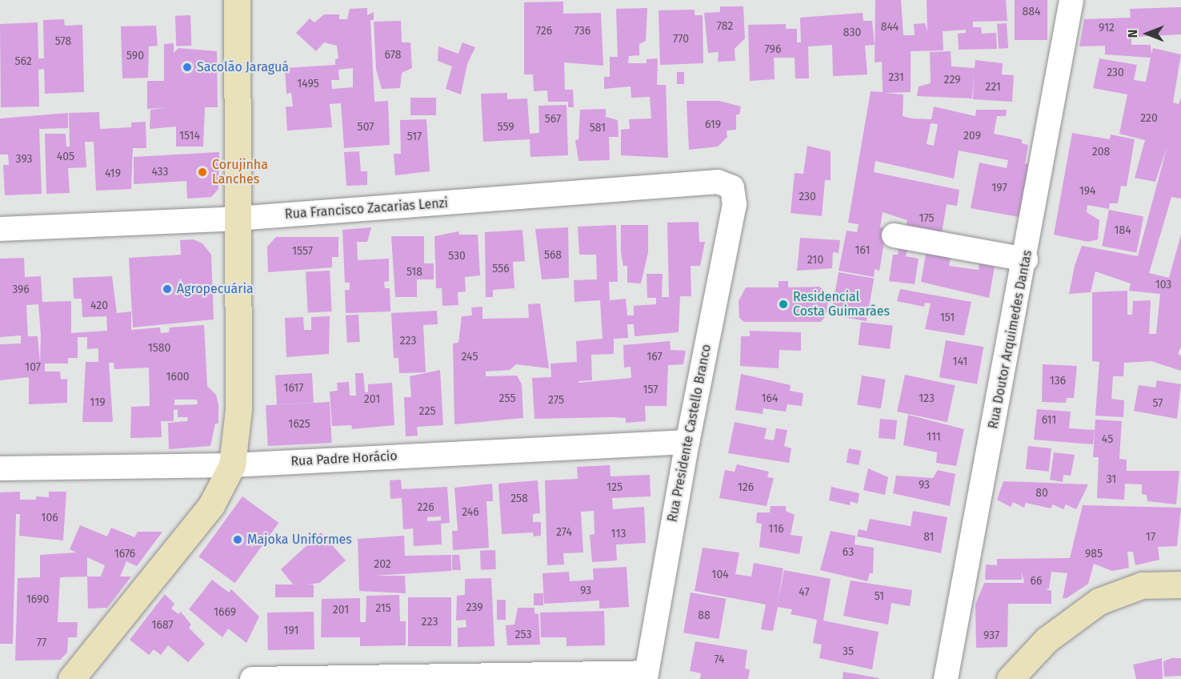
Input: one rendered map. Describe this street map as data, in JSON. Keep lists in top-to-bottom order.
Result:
{
  "streets": {
    "street": [
      "Rua Francisco Zacarias Lenzi",
      "Rua Doutor Arquimedes Dantas",
      "Rua Presidente Castello Branco",
      "Rua Padre Horácio"
    ]
  },
  "crossings": [
    ["Rua Francisco Zacarias Lenzi", "Rua Presidente Castello Branco"],
    ["Rua Presidente Castello Branco", "Rua Padre Horácio"]
  ],
  "places": [
    "Sacolão Jaraguá",
    "Corujinha Lanches",
    "Agropecuária",
    "Residencial Costa Guimarães",
    "Majoka Uniformes"
  ],
  "house_numbers": [
    "884",
    "782",
    "844",
    "912",
    "726",
    "736",
    "830",
    "770",
    "578",
    "796",
    "678",
    "590",
    "562",
    "230",
    "231",
    "229",
    "1495",
    "221",
    "220",
    "567",
    "619",
    "507",
    "559",
    "581",
    "1514",
    "209",
    "517",
    "208",
    "405",
    "393",
    "433",
    "419",
    "197",
    "194",
    "230",
    "175",
    "184",
    "161",
    "1557",
    "568",
    "530",
    "210",
    "556",
    "518",
    "103",
    "396",
    "420",
    "151",
    "223",
    "1580",
    "245",
    "167",
    "141",
    "107",
    "1600",
    "136",
    "1617",
    "157",
    "255",
    "164",
    "123",
    "201",
    "275",
    "119",
    "57",
    "225",
    "611",
    "1625",
    "111",
    "45",
    "31",
    "93",
    "125",
    "126",
    "80",
    "258",
    "226",
    "246",
    "106",
    "116",
    "274",
    "113",
    "81",
    "17",
    "63",
    "1676",
    "985",
    "202",
    "104",
    "66",
    "93",
    "47",
    "51",
    "1690",
    "239",
    "215",
    "201",
    "1669",
    "88",
    "223",
    "1687",
    "191",
    "253",
    "937",
    "77",
    "35",
    "74"
  ],
  "north": "left"
}
